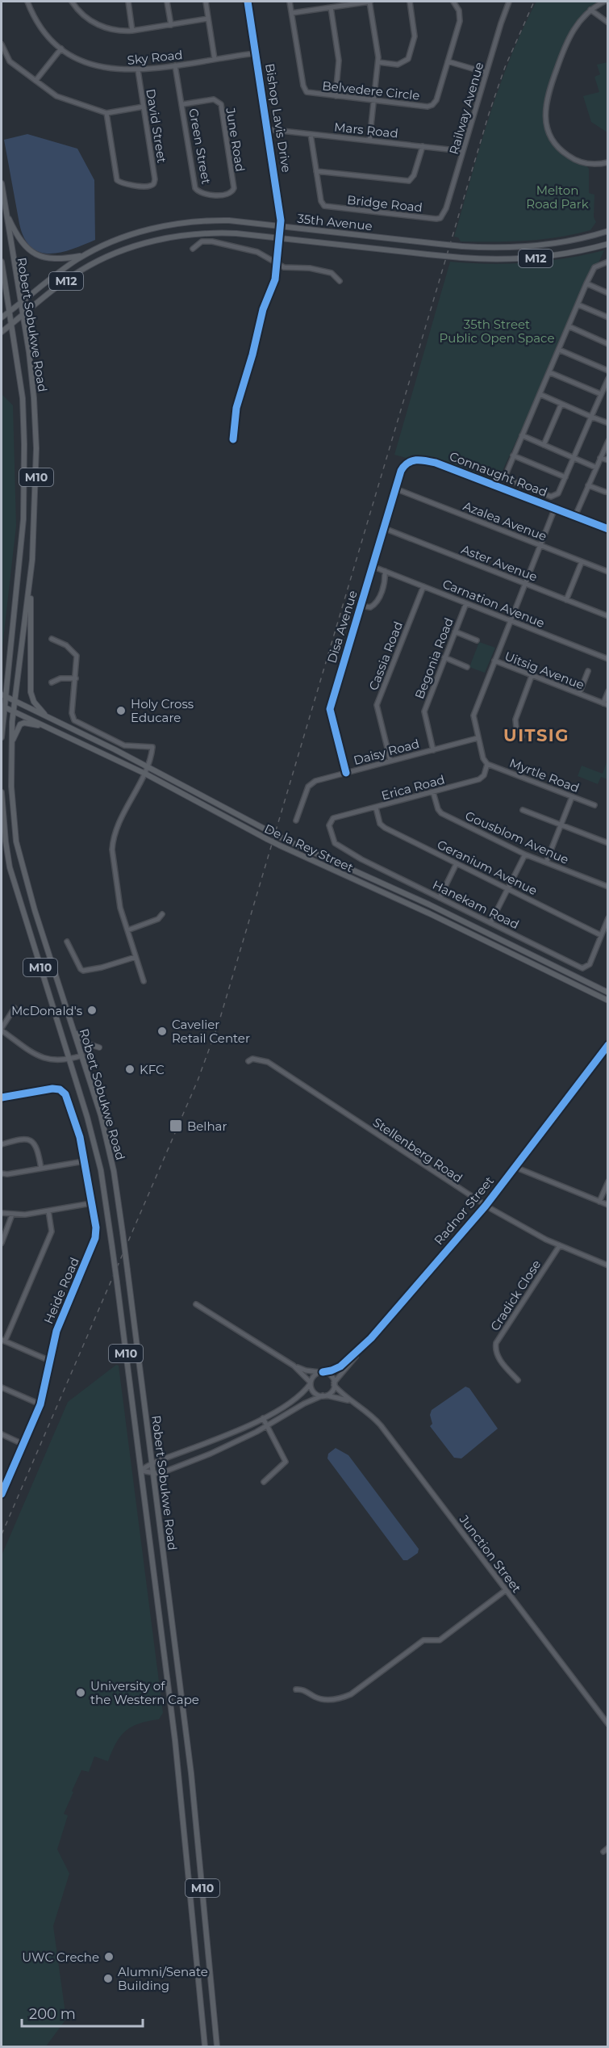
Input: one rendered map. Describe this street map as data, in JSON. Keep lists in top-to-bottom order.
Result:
{
  "streets": {
    "main road": [
      "35th Avenue",
      "M12",
      "Robert Sobukwe Road",
      "M10",
      "De la Rey Street"
    ],
    "street": [
      "Sky Road",
      "Belvedere Circle",
      "Railway Avenue",
      "Bishop Lavis Drive",
      "David Street",
      "Mars Road",
      "June Road",
      "Green Street",
      "Bridge Road",
      "Connaught Road",
      "Azalea Avenue",
      "Aster Avenue",
      "Carnation Avenue",
      "Disa Avenue",
      "Cassia Road",
      "Begonia Road",
      "Uitsig Avenue",
      "Daisy Road",
      "Myrtle Road",
      "Erica Road",
      "Gousblom Avenue",
      "Geranium Avenue",
      "Hanekam Road",
      "Stellenberg Road",
      "Radnor Street",
      "Heide Road",
      "Cradick Close",
      "Junction Street"
    ]
  },
  "crossings": [
    ["Sky Road", "Bishop Lavis Drive"],
    ["Sky Road", "David Street"],
    ["Sky Road", "Green Street"],
    ["Railway Avenue", "Mars Road"],
    ["Railway Avenue", "Bridge Road"],
    ["Bishop Lavis Drive", "Mars Road"],
    ["Bishop Lavis Drive", "35th Avenue"],
    ["June Road", "Green Street"],
    ["35th Avenue", "M12"],
    ["35th Avenue", "Robert Sobukwe Road"],
    ["M12", "Robert Sobukwe Road"],
    ["Robert Sobukwe Road", "De la Rey Street"],
    ["Connaught Road", "Azalea Avenue"],
    ["Connaught Road", "Disa Avenue"],
    ["Azalea Avenue", "Disa Avenue"],
    ["Aster Avenue", "Disa Avenue"],
    ["Carnation Avenue", "Disa Avenue"],
    ["Carnation Avenue", "Cassia Road"],
    ["Carnation Avenue", "Begonia Road"],
    ["Disa Avenue", "Daisy Road"],
    ["Cassia Road", "Daisy Road"],
    ["Begonia Road", "Daisy Road"],
    ["Uitsig Avenue", "Daisy Road"],
    ["Uitsig Avenue", "Myrtle Road"],
    ["Uitsig Avenue", "Erica Road"],
    ["Myrtle Road", "Erica Road"],
    ["Erica Road", "Gousblom Avenue"],
    ["Erica Road", "Geranium Avenue"],
    ["Erica Road", "Hanekam Road"],
    ["Geranium Avenue", "Hanekam Road"],
    ["Stellenberg Road", "Radnor Street"],
    ["Stellenberg Road", "Cradick Close"],
    ["Radnor Street", "Junction Street"]
  ],
  "districts": ["UITSIG"],
  "parks": ["Melton Road Park", "35th Street Public Open Space"],
  "places": {
    "other": [
      "Holy Cross Educare",
      "McDonald's",
      "Cavelier Retail Center",
      "KFC",
      "University of the Western Cape",
      "UWC Creche",
      "Alumni/Senate Building"
    ],
    "transit": ["Belhar"]
  },
  "scale_bar": "200 m"
}
